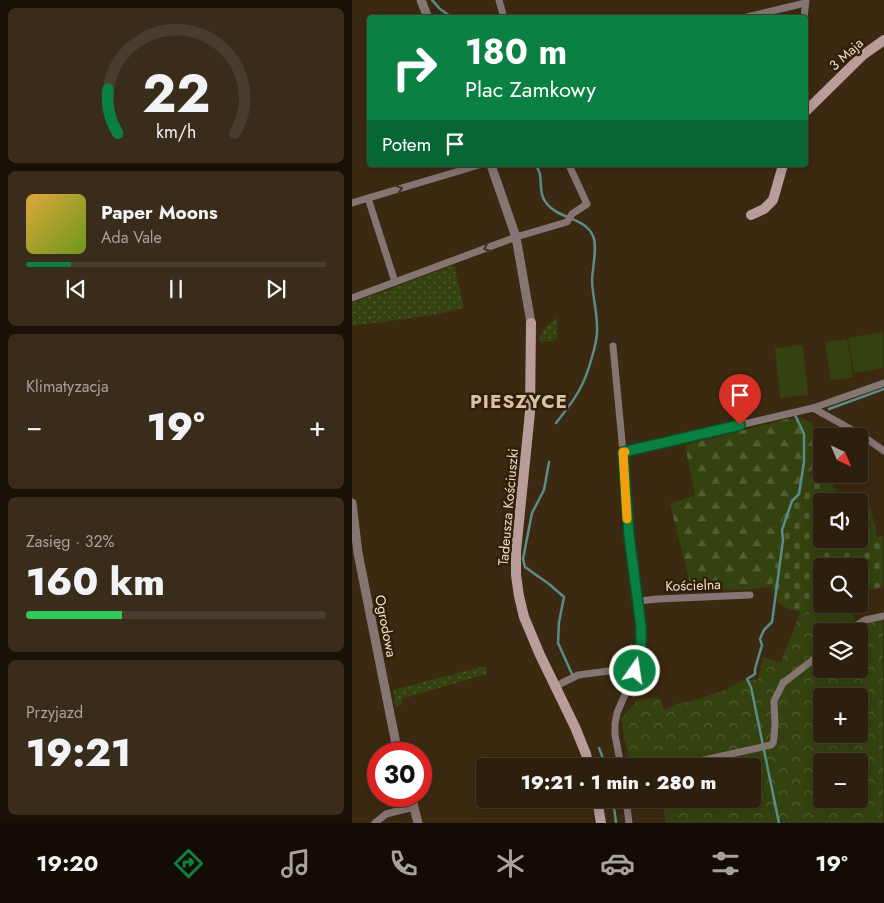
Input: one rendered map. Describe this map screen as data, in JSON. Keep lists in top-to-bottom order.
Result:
{
  "streets": {
    "main road": ["3 Maja", "Tadeusza Kościuszki"],
    "street": ["Kościelna", "Ogrodowa"]
  },
  "districts": ["PIESZYCE"],
  "north": "bottom right",
  "page": {
    "turn": ["180 m", "Plac Zamkowy"],
    "then": "Potem",
    "song": ["Paper Moons", "Ada Vale"],
    "tile": [
      "Klimatyzacja",
      ["Zasięg · 32%", "160 km"],
      ["Przyjazd", "19:21"]
    ],
    "heat": ["−", "19°", "+"],
    "map_buttons": ["+", "−"],
    "limit": "30",
    "trip": "19:21 · 1 min · 280 m",
    "tabs": ["19:20", "19°"],
    "gauge": ["22", "km/h"]
  }
}
